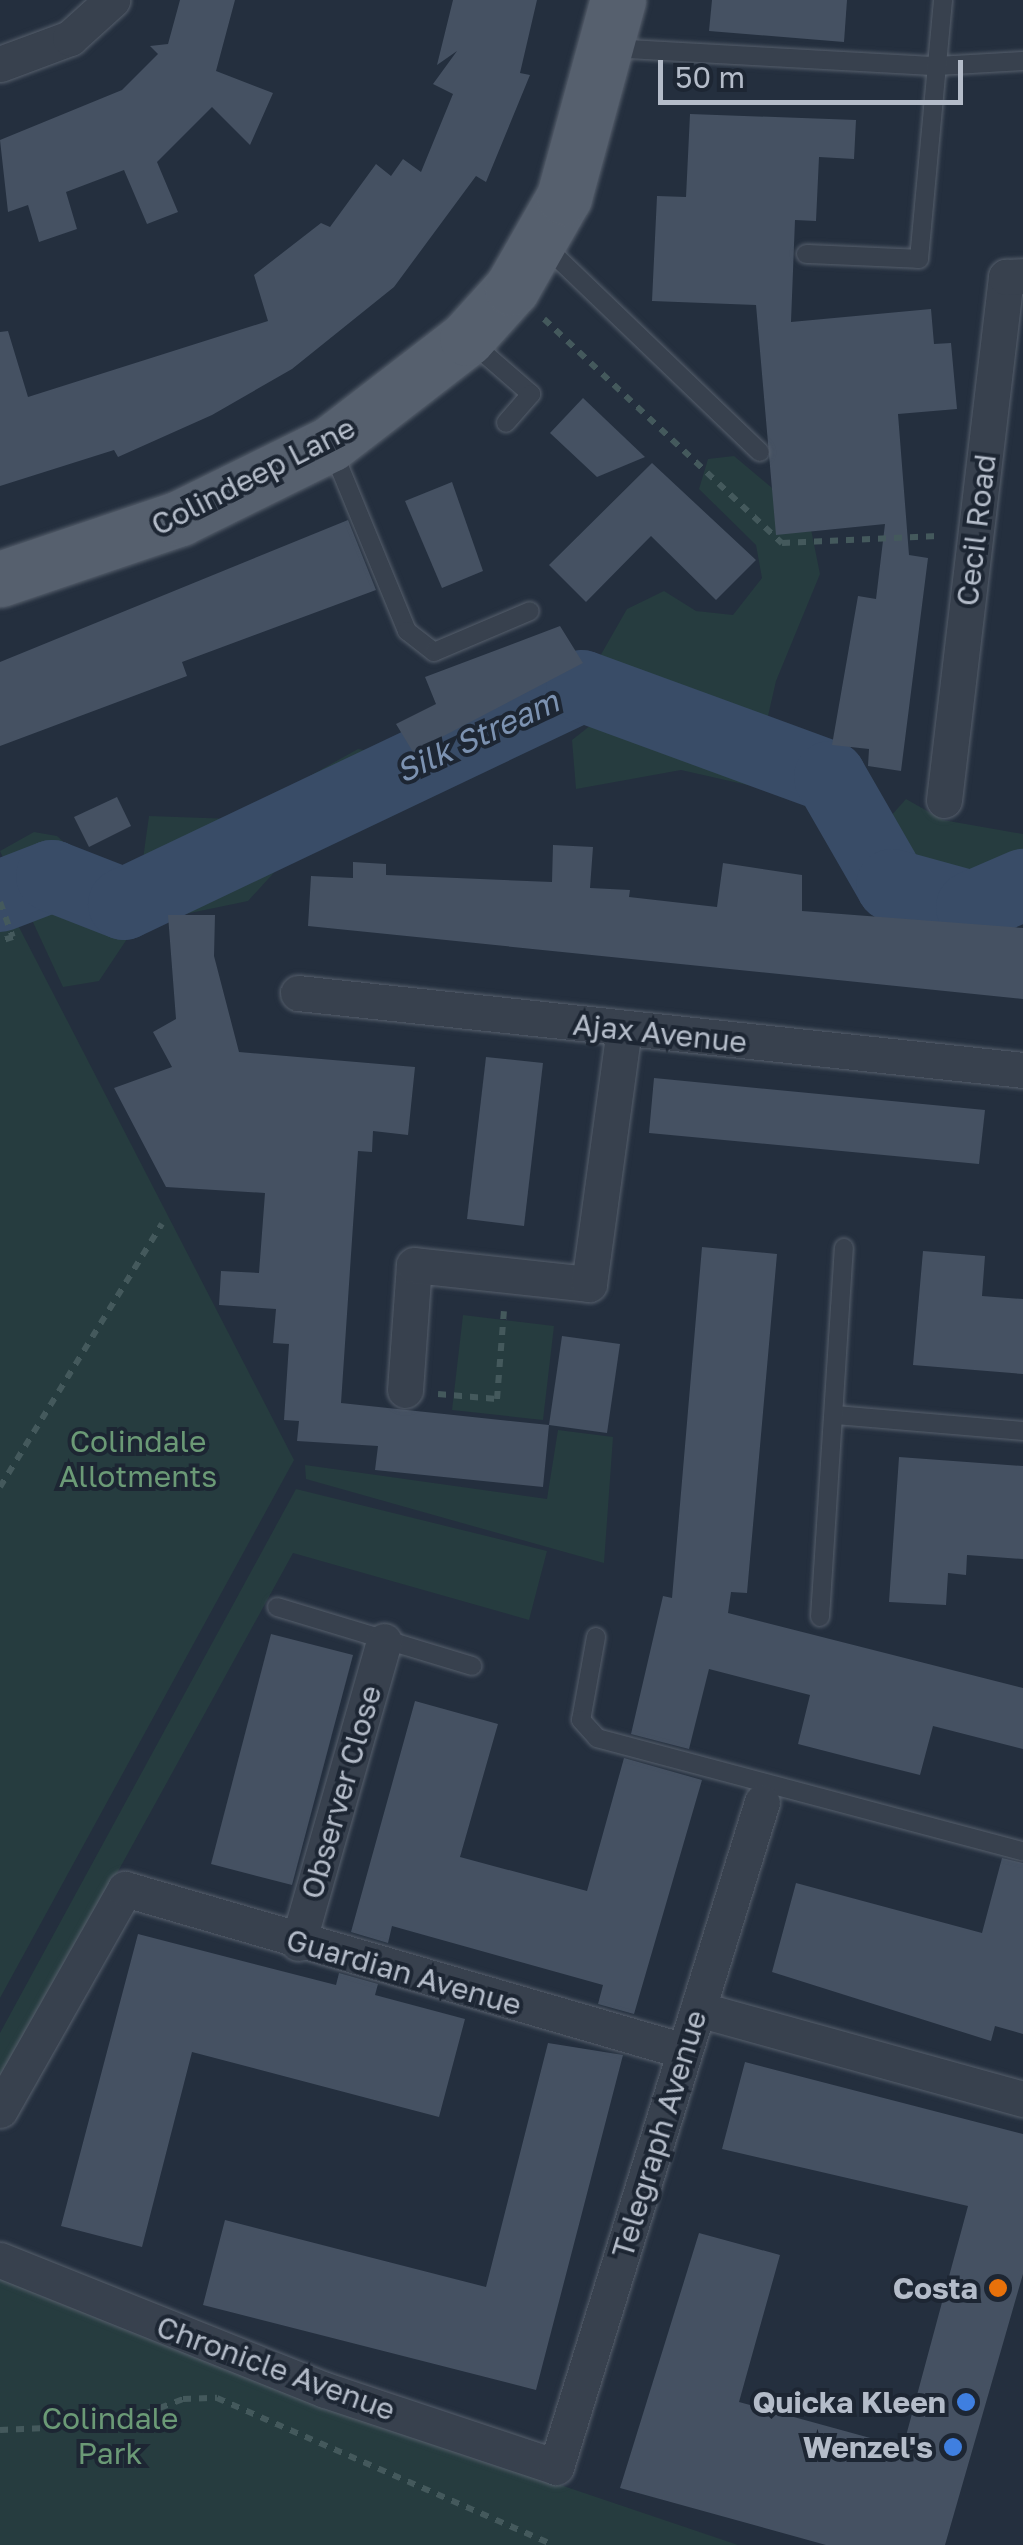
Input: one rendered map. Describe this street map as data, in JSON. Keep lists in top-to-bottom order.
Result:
{
  "streets": {
    "main road": ["Colindeep Lane"],
    "street": [
      "Cecil Road",
      "Ajax Avenue",
      "Observer Close",
      "Guardian Avenue",
      "Telegraph Avenue",
      "Chronicle Avenue"
    ]
  },
  "crossings": [
    ["Observer Close", "Guardian Avenue"],
    ["Guardian Avenue", "Telegraph Avenue"],
    ["Telegraph Avenue", "Chronicle Avenue"]
  ],
  "water": ["Silk Stream"],
  "parks": ["Colindale Allotments", "Colindale Park"],
  "places": ["Costa", "Quicka Kleen", "Wenzel's"],
  "scale_bar": "50 m"
}
